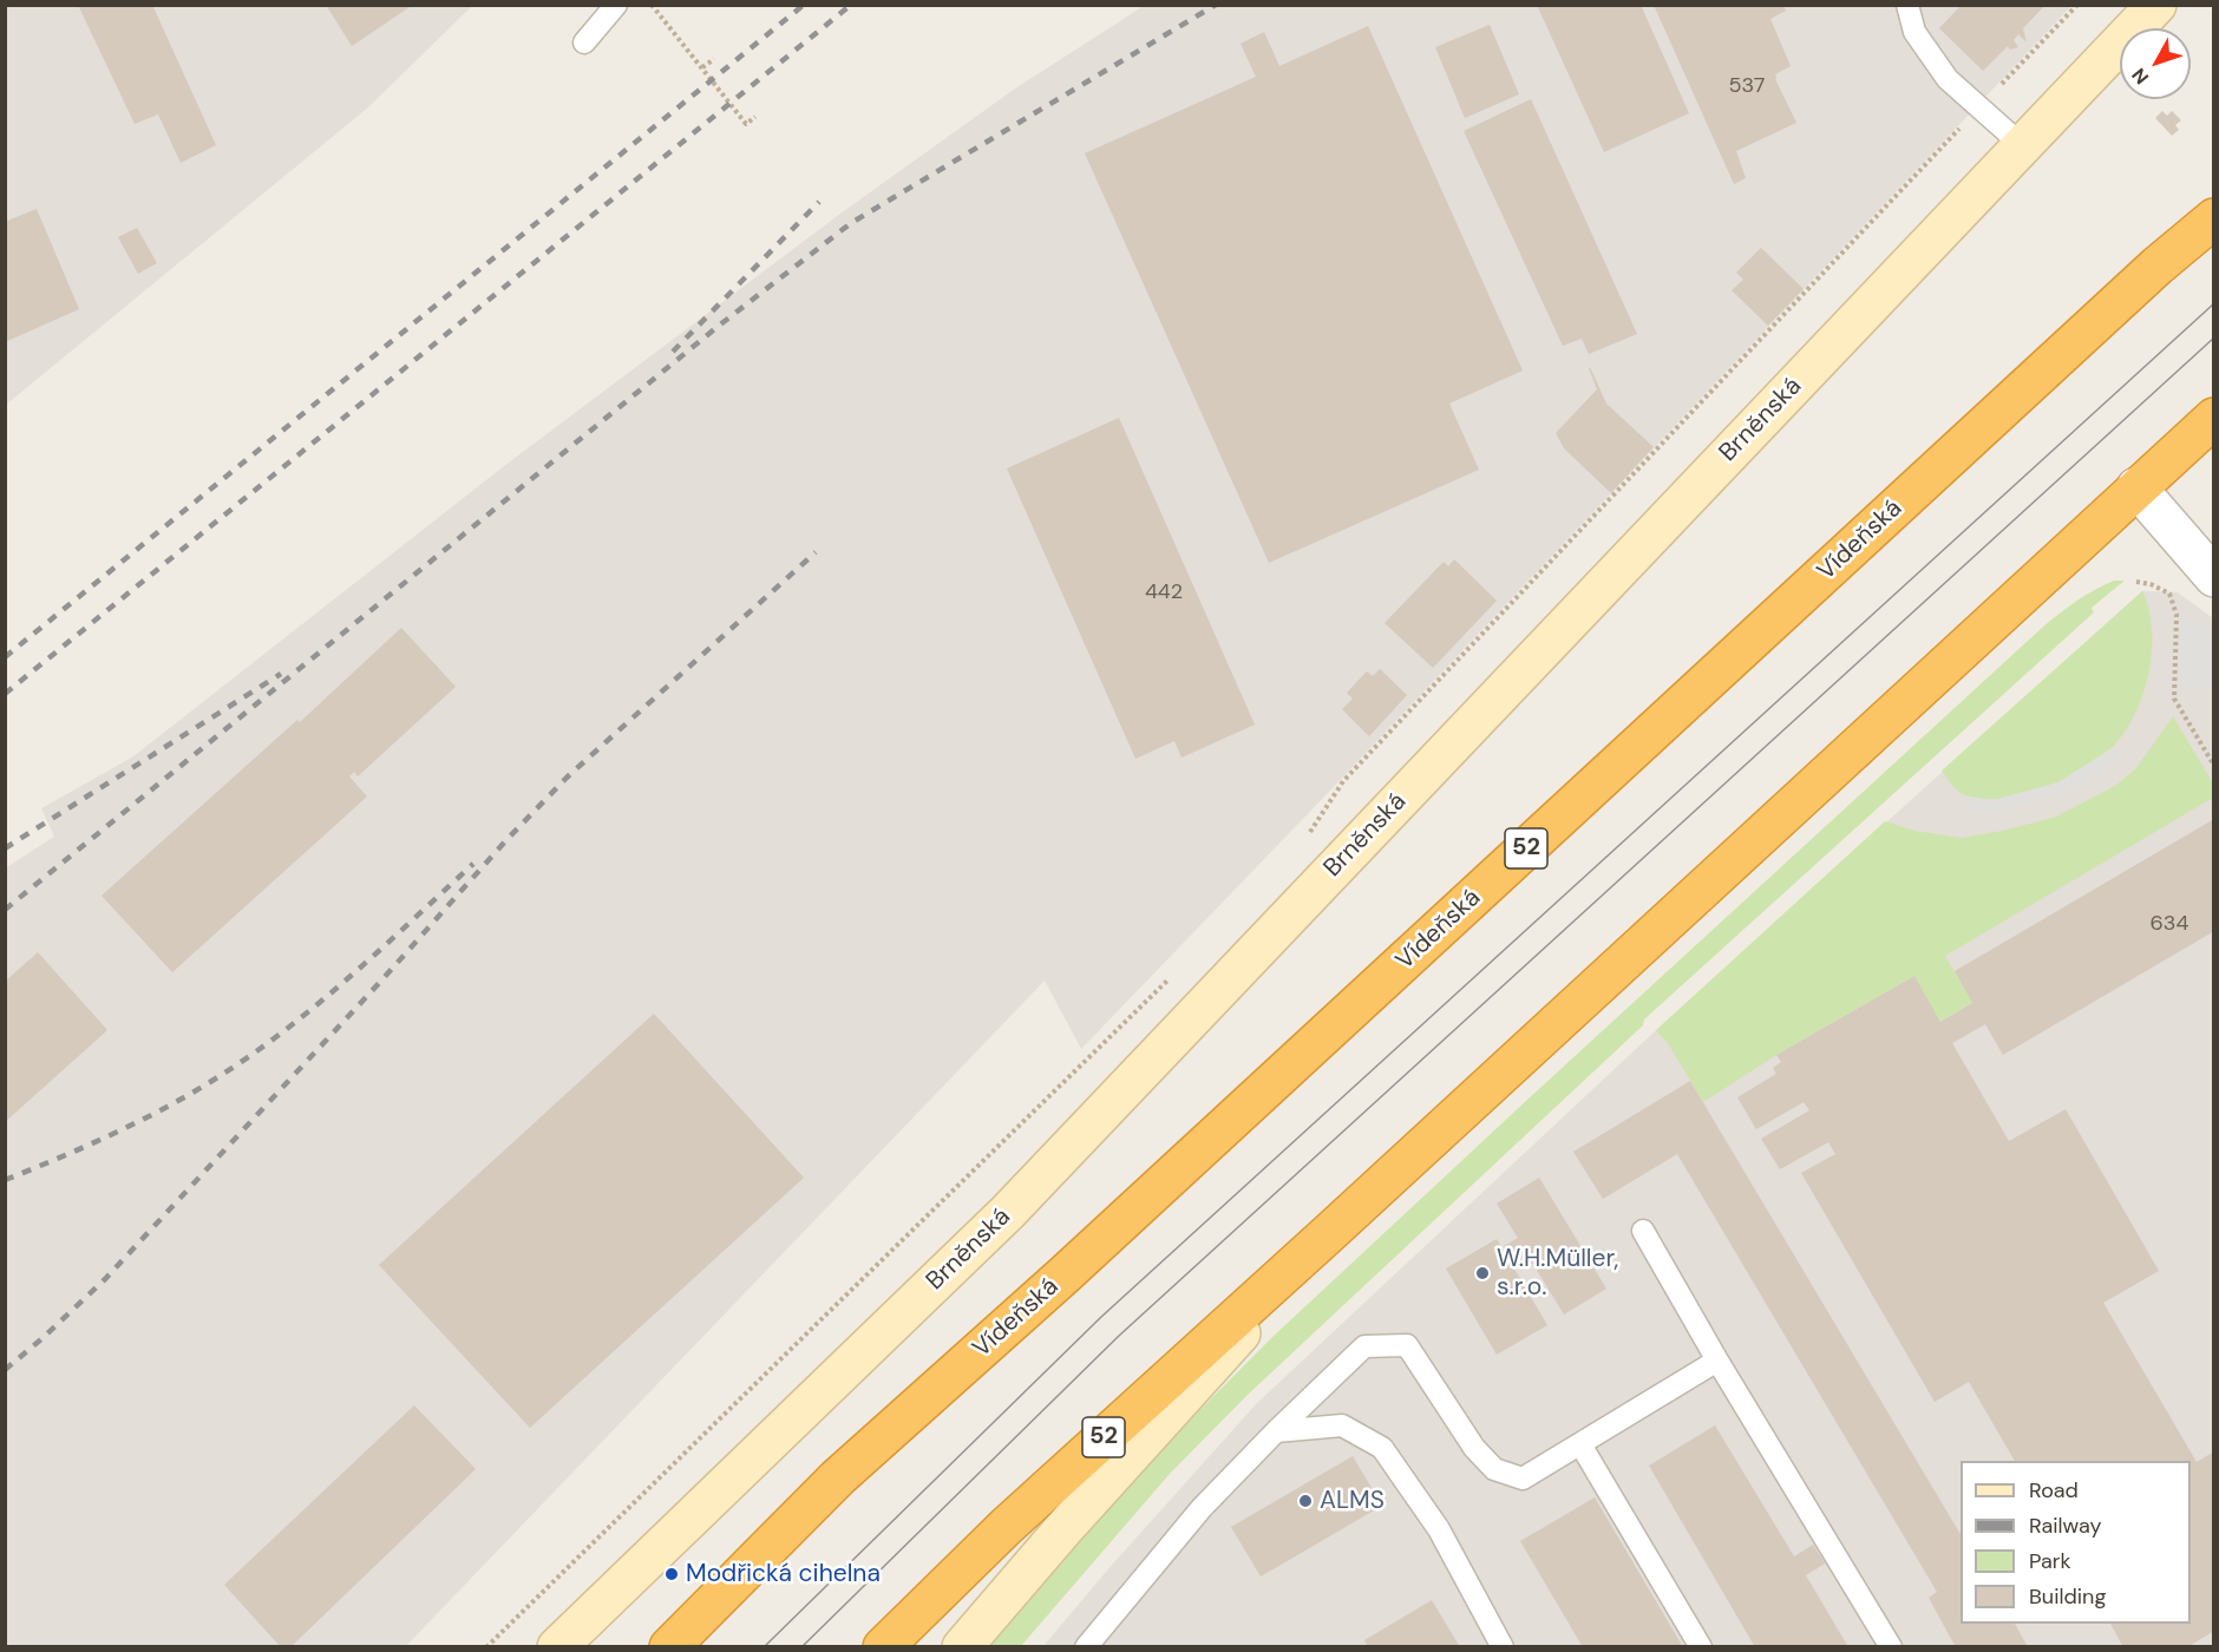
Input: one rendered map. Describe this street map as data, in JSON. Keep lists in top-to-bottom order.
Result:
{
  "streets": {
    "highway": ["Vídeňská", "52"],
    "street": ["Brněnská"]
  },
  "places": ["W.H.Müller, s.r.o.", "ALMS", "Modřická cihelna"],
  "house_numbers": ["537", "442", "634"],
  "legend": [
    "Road",
    "Railway",
    "Park",
    "Building"
  ],
  "north": "bottom left"
}
